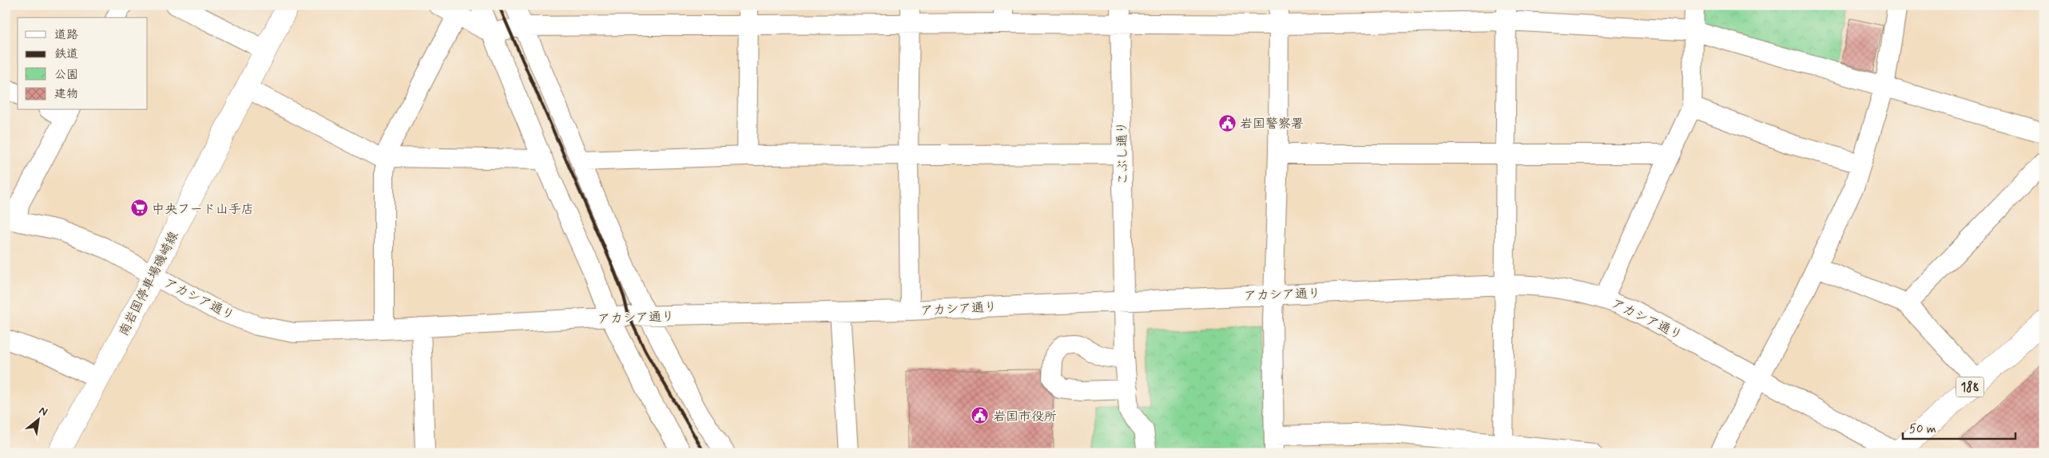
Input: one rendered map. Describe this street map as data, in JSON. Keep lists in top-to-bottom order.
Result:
{
  "streets": {
    "main road": ["南岩国停車場磯崎線", "188"],
    "street": ["こぶし通り", "アカシア通り"]
  },
  "crossings": [
    ["こぶし通り", "アカシア通り"],
    ["南岩国停車場磯崎線", "アカシア通り"],
    ["アカシア通り", "188"]
  ],
  "places": {
    "public building": ["岩国警察署", "岩国市役所"],
    "supermarket": ["中央フード山手店"]
  },
  "legend": [
    "道路",
    "鉄道",
    "公園",
    "建物"
  ],
  "scale_bar": "50 m",
  "north": "top right"
}
